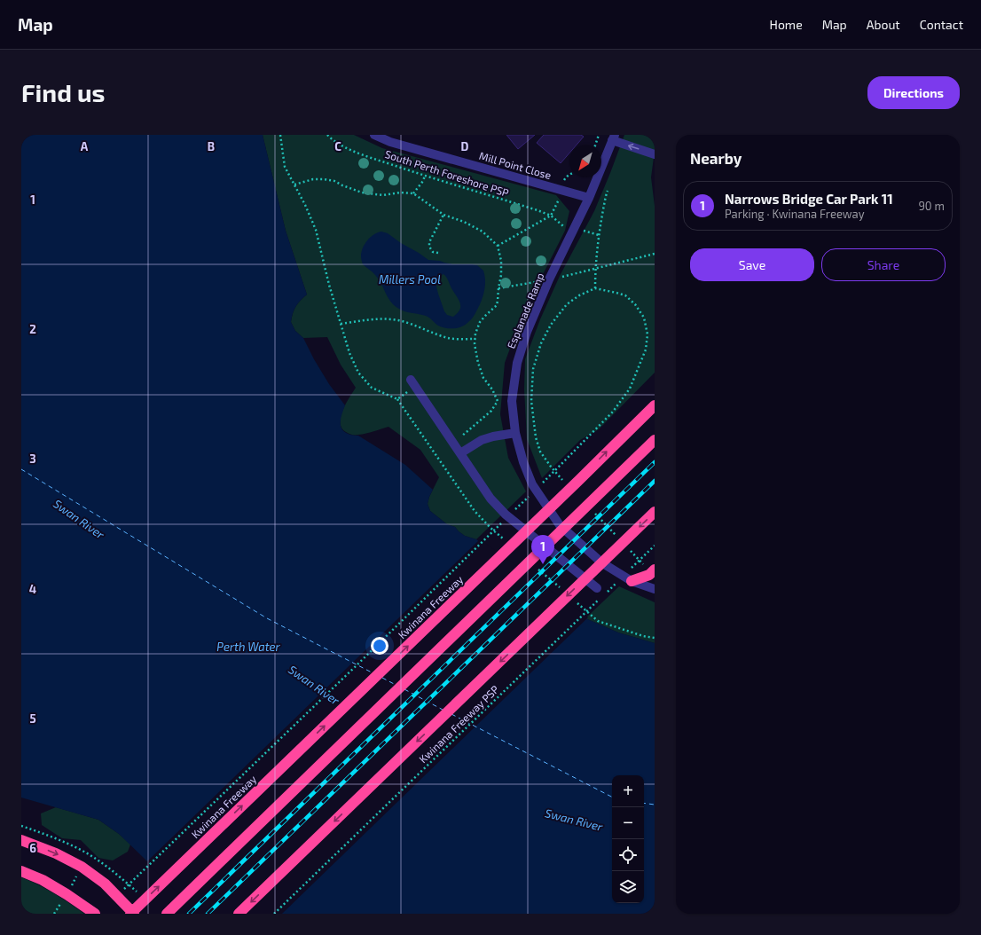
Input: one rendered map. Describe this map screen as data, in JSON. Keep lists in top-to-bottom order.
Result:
{
  "streets": {
    "highway": ["Kwinana Freeway"],
    "street": ["Mill Point Close", "Esplanade Ramp"],
    "path": ["South Perth Foreshore PSP", "Kwinana Freeway PSP"]
  },
  "crossings": [
    ["Mill Point Close", "Esplanade Ramp"]
  ],
  "water": ["Millers Pool", "Swan River", "Perth Water"],
  "north": "bottom left",
  "page": {
    "header": "Map",
    "nav": [
      "Home",
      "Map",
      "About",
      "Contact"
    ],
    "buttons": [
      "Directions",
      ["Save", "Share"]
    ],
    "title": "Find us",
    "heading": "Nearby",
    "list": [
      {
        "mark": "1",
        "name": "Narrows Bridge Car Park 11",
        "note": "Parking · Kwinana Freeway",
        "value": "90 m"
      }
    ],
    "pins": "1",
    "map_buttons": ["+", "−"]
  },
  "grid": {
    "columns": [
      "A",
      "B",
      "C",
      "D"
    ],
    "rows": [
      "1",
      "2",
      "3",
      "4",
      "5",
      "6"
    ]
  }
}
